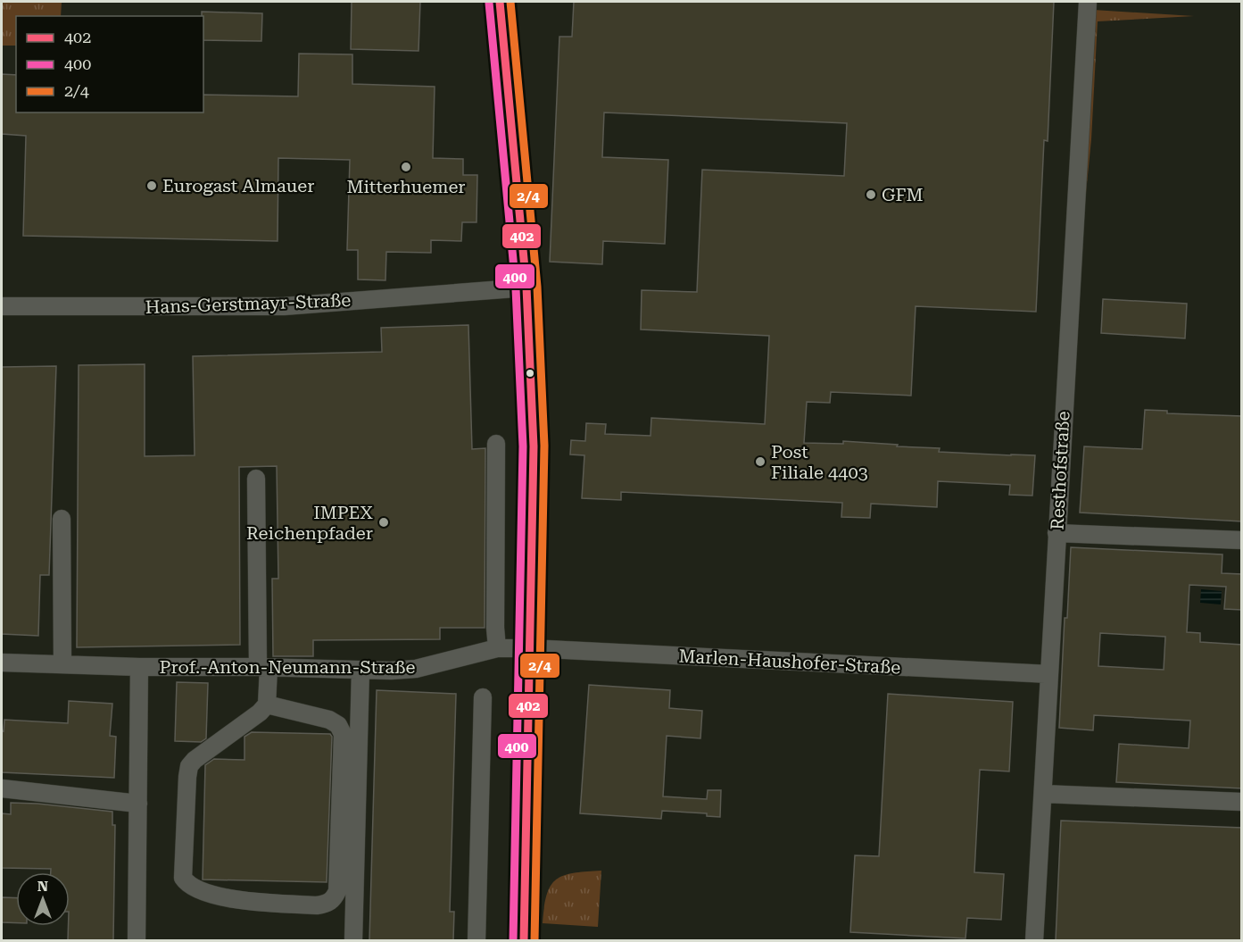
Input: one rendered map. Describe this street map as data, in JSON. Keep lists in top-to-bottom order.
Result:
{
  "streets": {
    "street": [
      "Hans-Gerstmayr-Straße",
      "Resthofstraße",
      "Marlen-Haushofer-Straße",
      "Prof.-Anton-Neumann-Straße"
    ]
  },
  "crossings": [
    ["Resthofstraße", "Marlen-Haushofer-Straße"],
    ["Marlen-Haushofer-Straße", "Prof.-Anton-Neumann-Straße"]
  ],
  "places": [
    "Mitterhuemer",
    "Eurogast Almauer",
    "GFM",
    "Post Filiale 4403",
    "IMPEX Reichenpfader"
  ],
  "lines": ["transit line 402", "transit line 2/4", "transit line 400"],
  "legend": ["402", "400", "2/4"],
  "north": "top"
}
